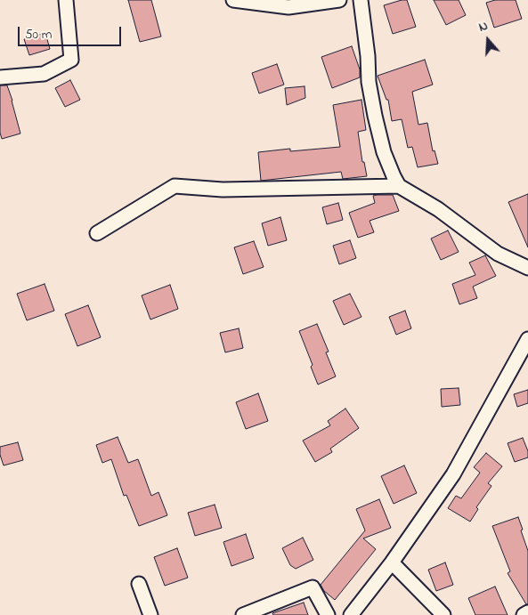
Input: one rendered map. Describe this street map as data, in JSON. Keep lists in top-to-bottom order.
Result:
{
  "scale_bar": "50 m",
  "north": "top"
}
